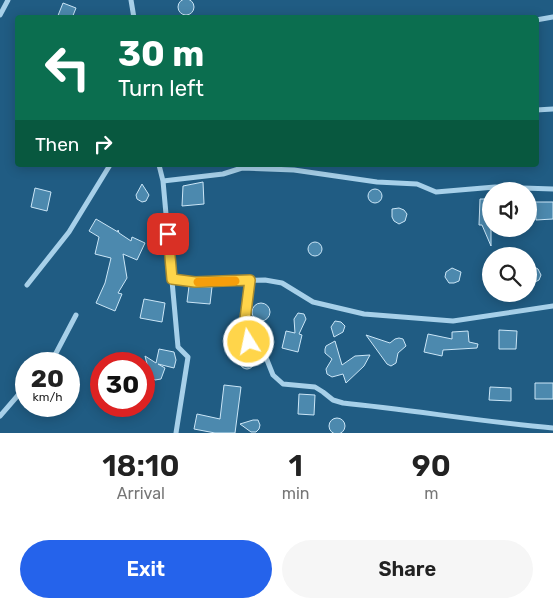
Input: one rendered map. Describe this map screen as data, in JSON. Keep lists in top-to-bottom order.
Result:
{
  "page": {
    "turn": ["30 m", "Turn left"],
    "then": "Then",
    "speed": "20 km/h",
    "limit": "30",
    "eta": [
      "18:10",
      "Arrival",
      "1",
      "min",
      "90",
      "m"
    ],
    "buttons": ["Exit", "Share"]
  }
}
